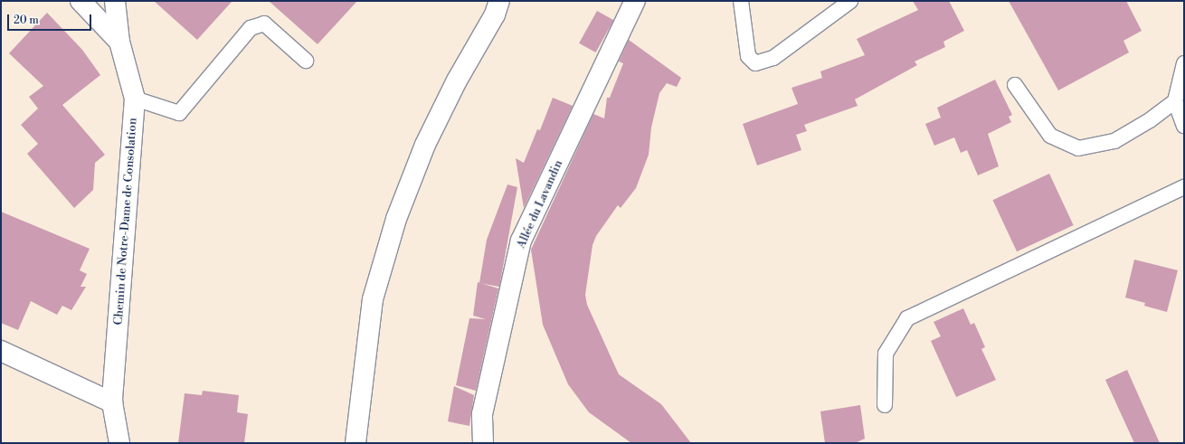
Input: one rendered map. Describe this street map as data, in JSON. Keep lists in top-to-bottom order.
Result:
{
  "streets": {
    "street": ["Allée du Lavandin", "Chemin de Notre-Dame de Consolation"]
  },
  "scale_bar": "20 m"
}
